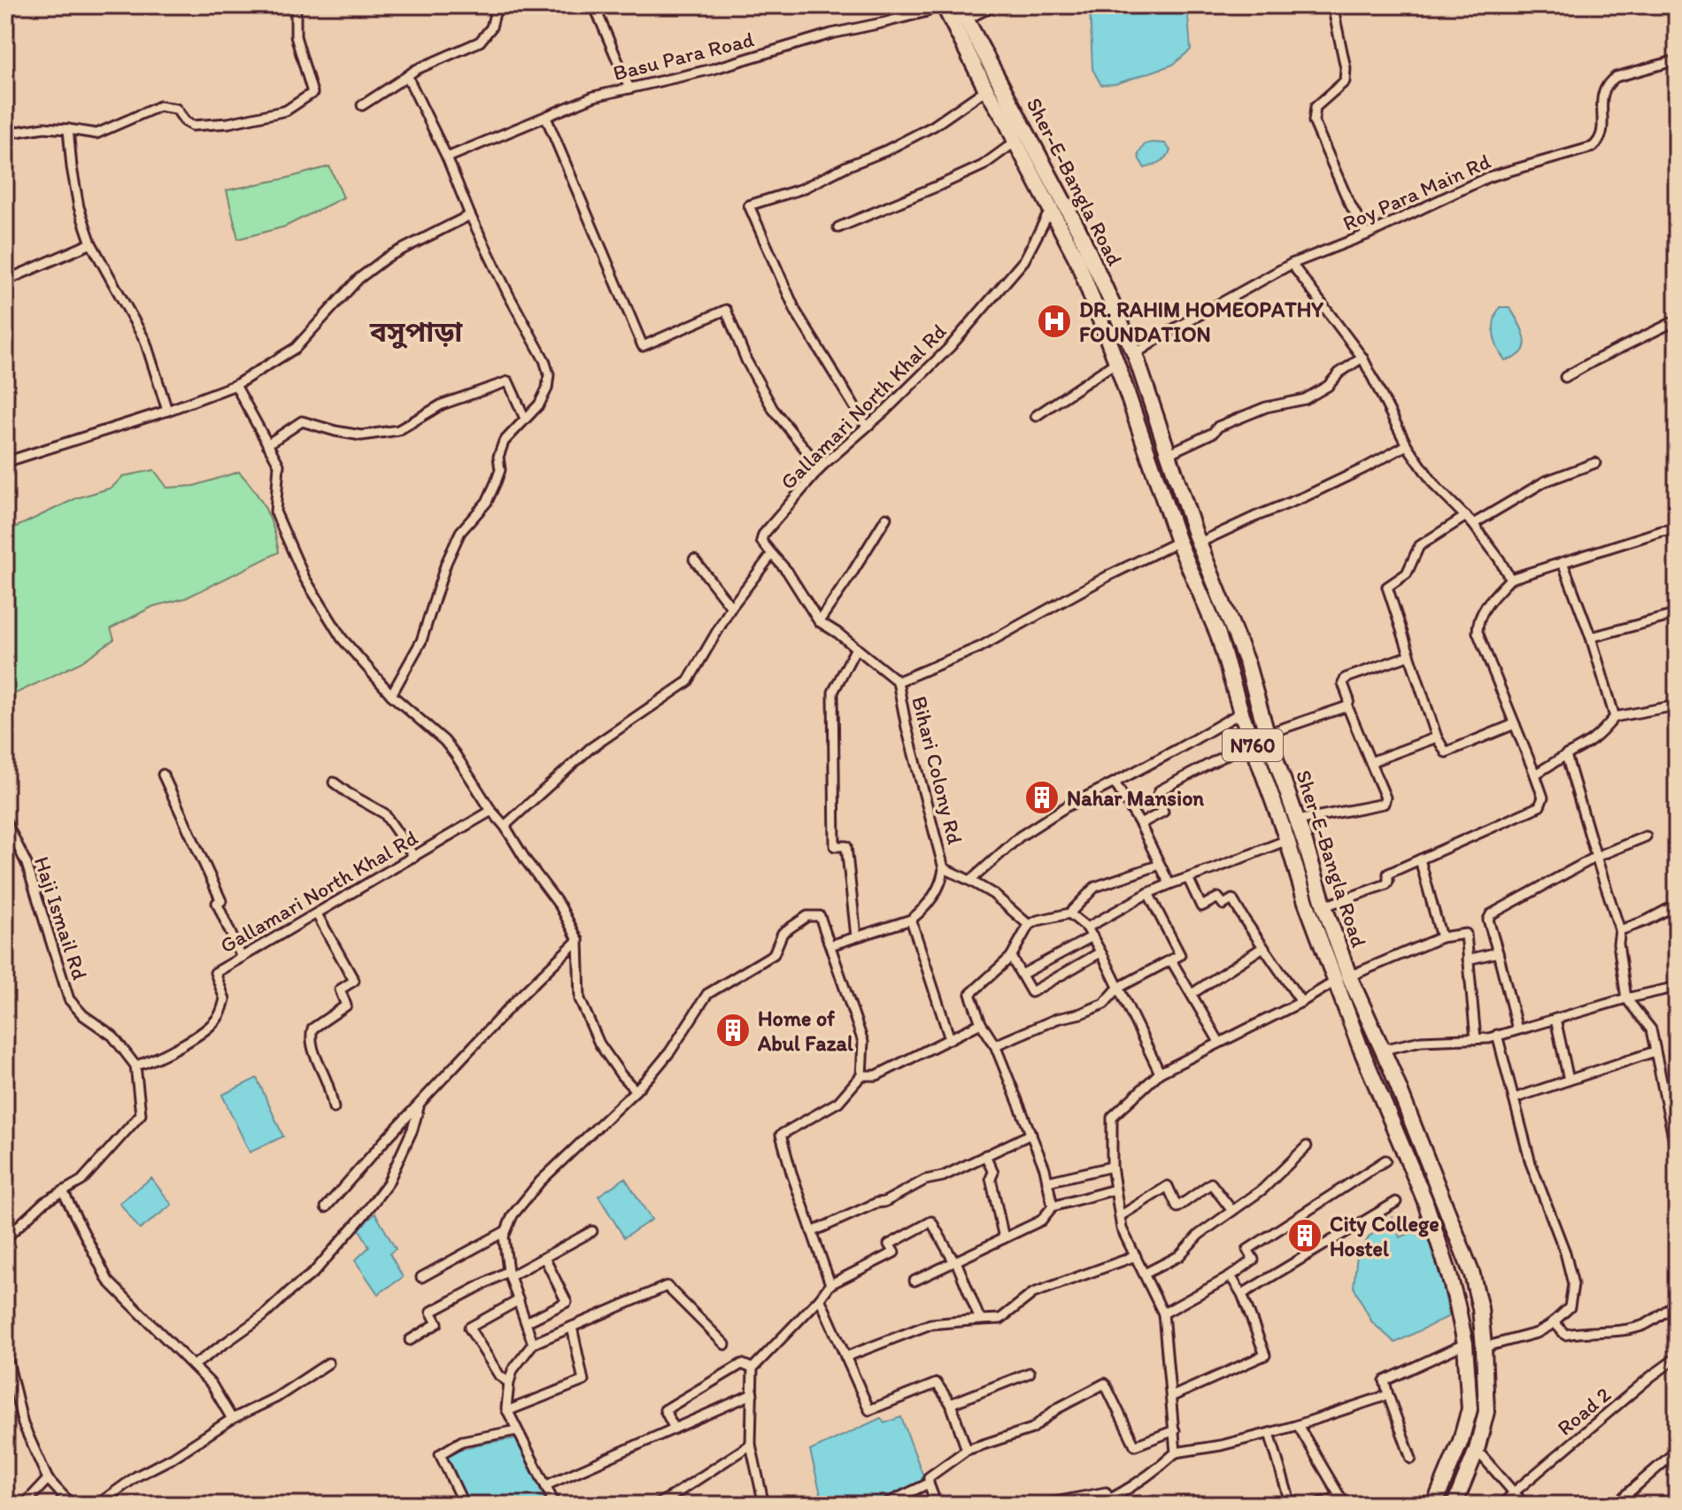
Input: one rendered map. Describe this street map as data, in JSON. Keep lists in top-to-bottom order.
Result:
{
  "streets": {
    "highway": ["Sher-E-Bangla Road", "N760"],
    "street": [
      "Basu Para Road",
      "Roy Para Main Rd",
      "Gallamari North Khal Rd",
      "Bihari Colony Rd",
      "Haji Ismail Rd",
      "Road 2"
    ]
  },
  "crossings": [
    ["Sher-E-Bangla Road", "Roy Para Main Rd"],
    ["Sher-E-Bangla Road", "Gallamari North Khal Rd"],
    ["Gallamari North Khal Rd", "Haji Ismail Rd"]
  ],
  "districts": ["বসুপাড়া"],
  "places": {
    "hospital": ["DR. RAHIM HOMEOPATHY FOUNDATION"],
    "building": ["Nahar Mansion", "Home of Abul Fazal", "City College Hostel"]
  }
}
